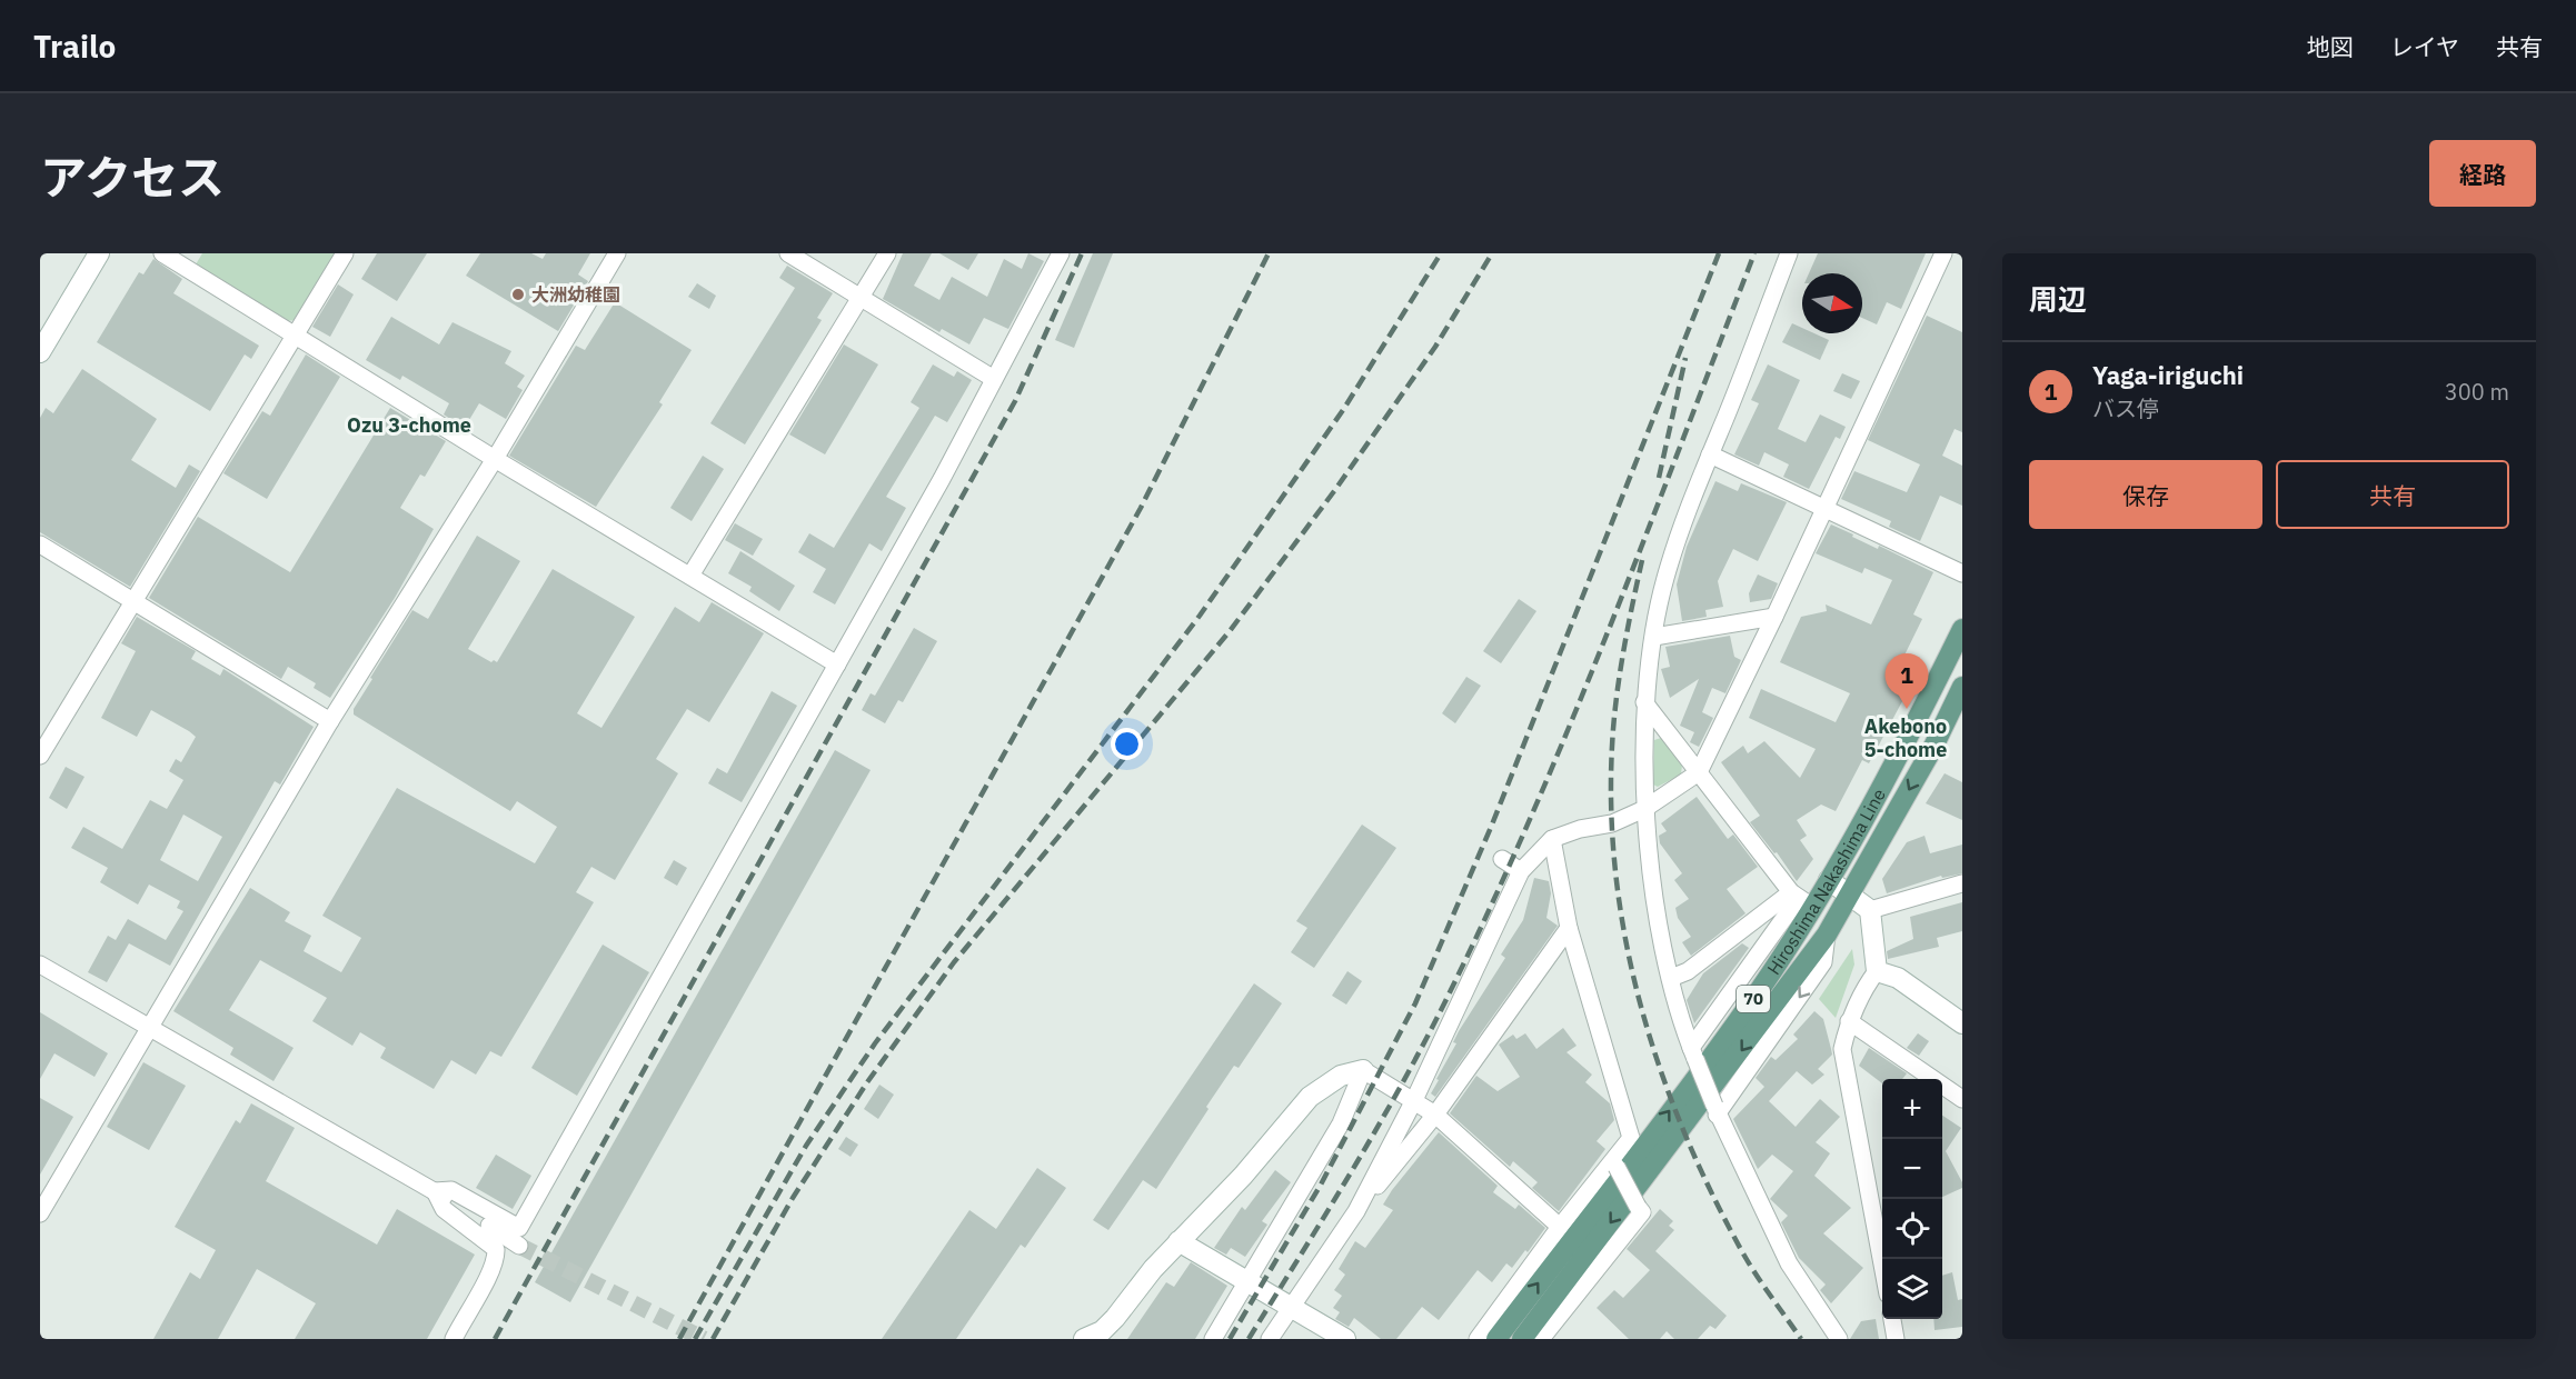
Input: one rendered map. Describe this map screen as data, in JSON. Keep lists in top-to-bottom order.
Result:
{
  "streets": {
    "main road": ["Hiroshima Nakashima Line", "70"]
  },
  "districts": ["Ozu 3-chome", "Akebono 5-chome"],
  "places": ["大洲幼稚園"],
  "north": "right",
  "page": {
    "header": "Trailo",
    "nav": ["地図", "レイヤ", "共有"],
    "title": "アクセス",
    "buttons": [
      "経路",
      ["保存", "共有"]
    ],
    "heading": "周辺",
    "list": [
      {
        "mark": "1",
        "name": "Yaga-iriguchi",
        "note": "バス停",
        "value": "300 m"
      }
    ],
    "pins": "1",
    "map_buttons": ["+", "−"]
  }
}
